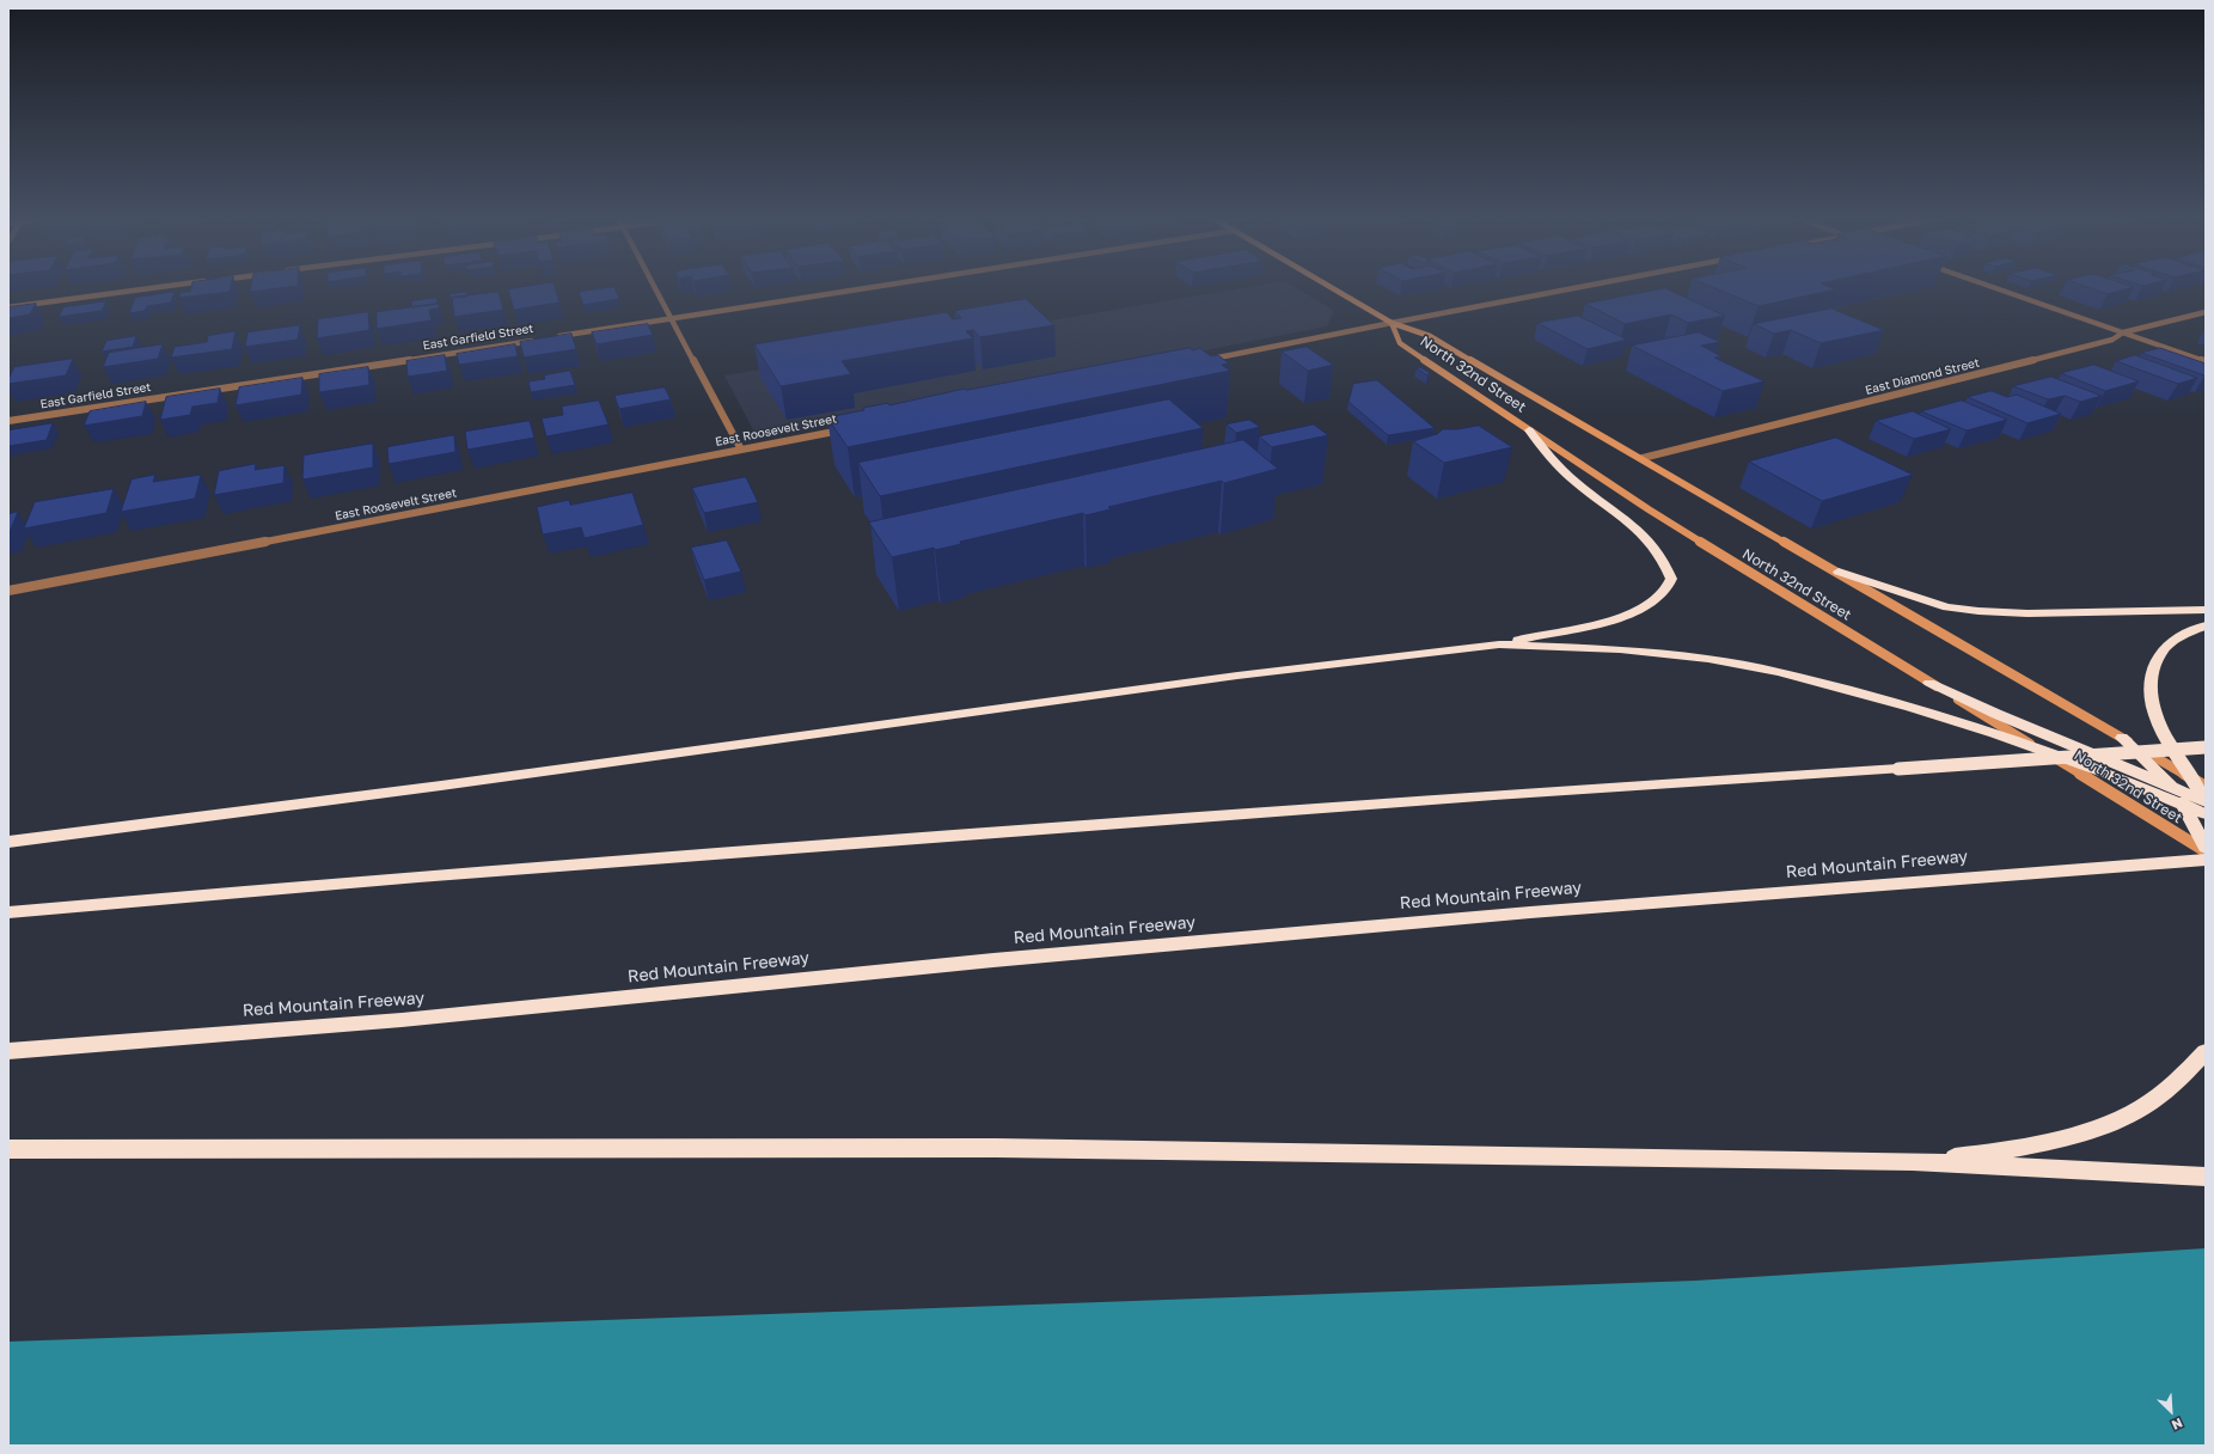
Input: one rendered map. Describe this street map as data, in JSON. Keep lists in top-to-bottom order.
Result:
{
  "streets": {
    "highway": ["Red Mountain Freeway"],
    "main road": ["North 32nd Street"],
    "street": ["East Garfield Street", "East Diamond Street", "East Roosevelt Street"]
  },
  "crossings": [
    ["North 32nd Street", "East Diamond Street"]
  ],
  "north": "bottom right"
}
